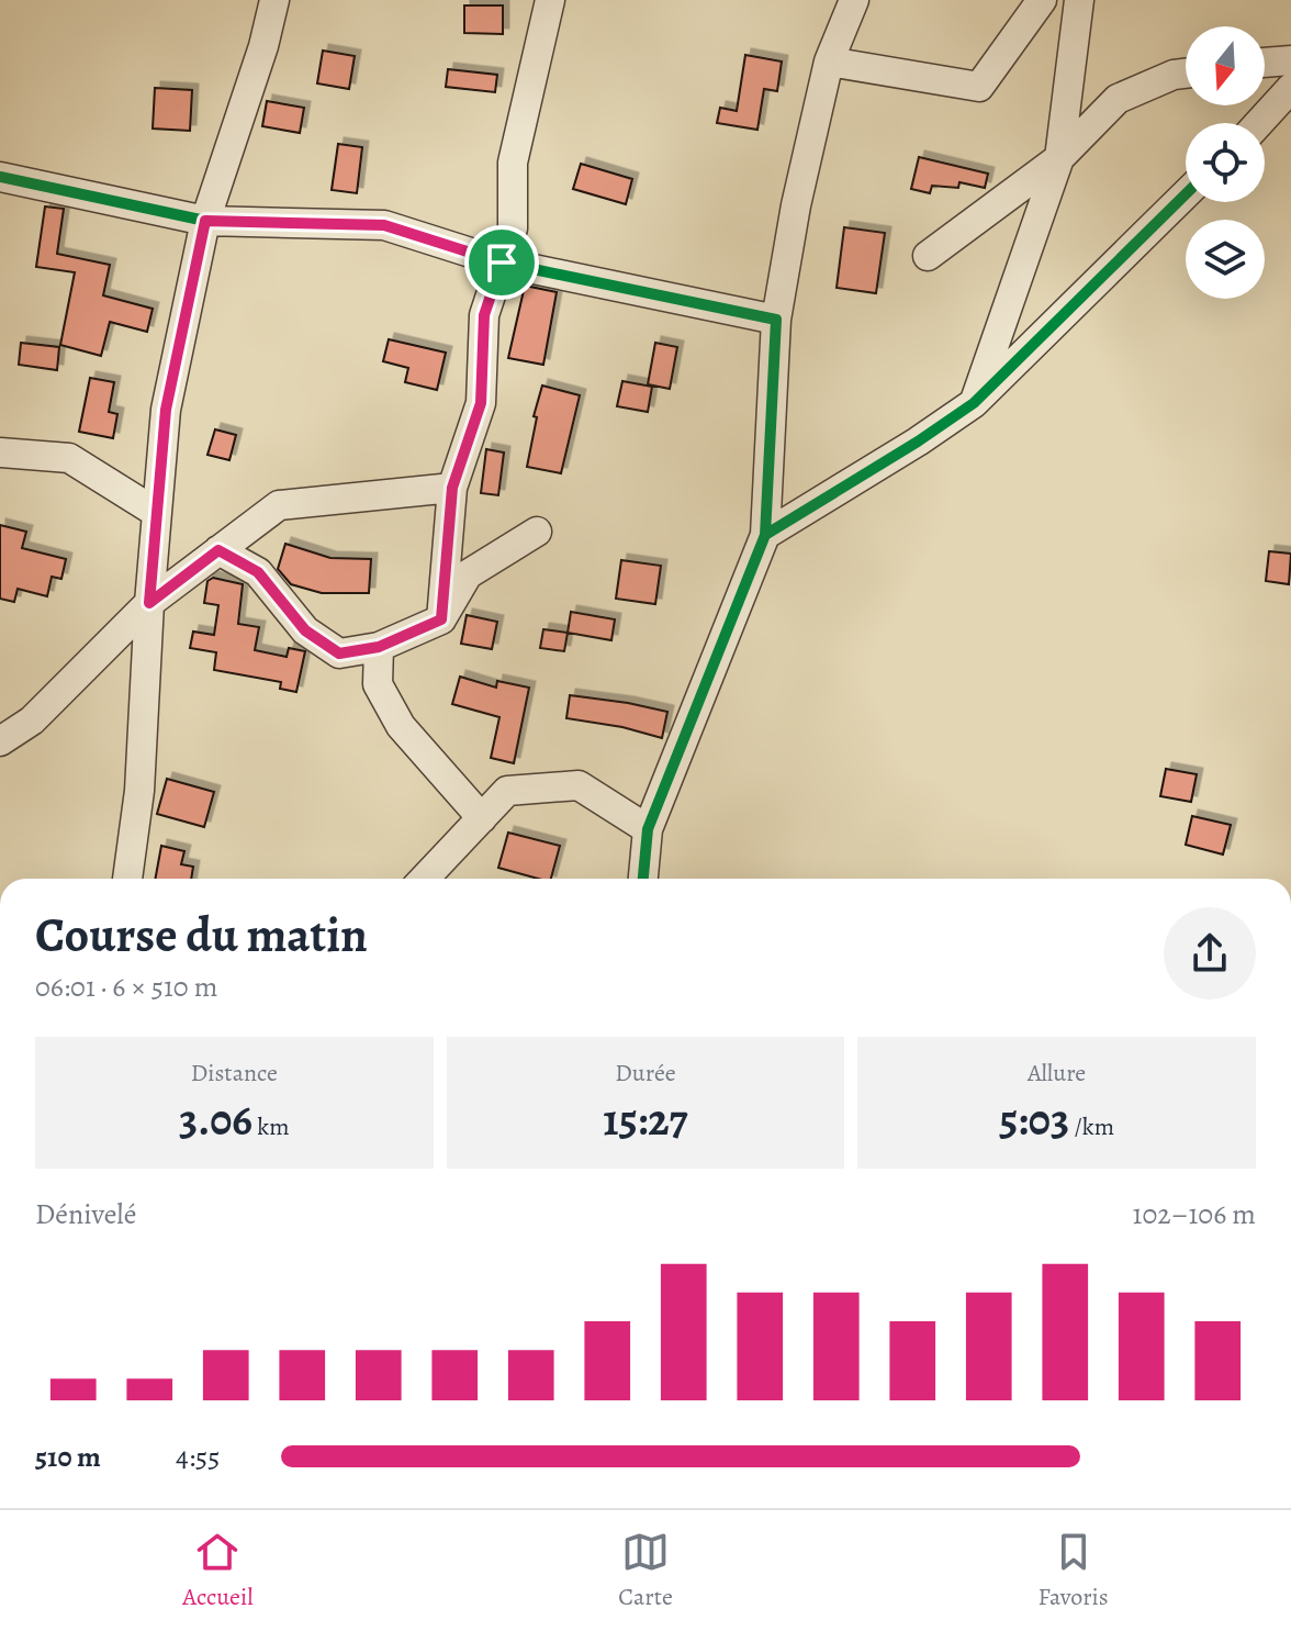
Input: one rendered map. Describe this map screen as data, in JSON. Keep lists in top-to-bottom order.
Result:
{
  "north": "bottom",
  "page": {
    "heading": ["Course du matin", "06:01 · 6 × 510 m"],
    "stats": [
      ["Distance", "3.06 km"],
      ["Durée", "15:27"],
      ["Allure", "5:03 /km"]
    ],
    "chart": ["Dénivelé", "102–106 m"],
    "list": [
      {
        "name": "510 m",
        "note": "4:55"
      }
    ],
    "tabs": ["Accueil", "Carte", "Favoris"]
  }
}
